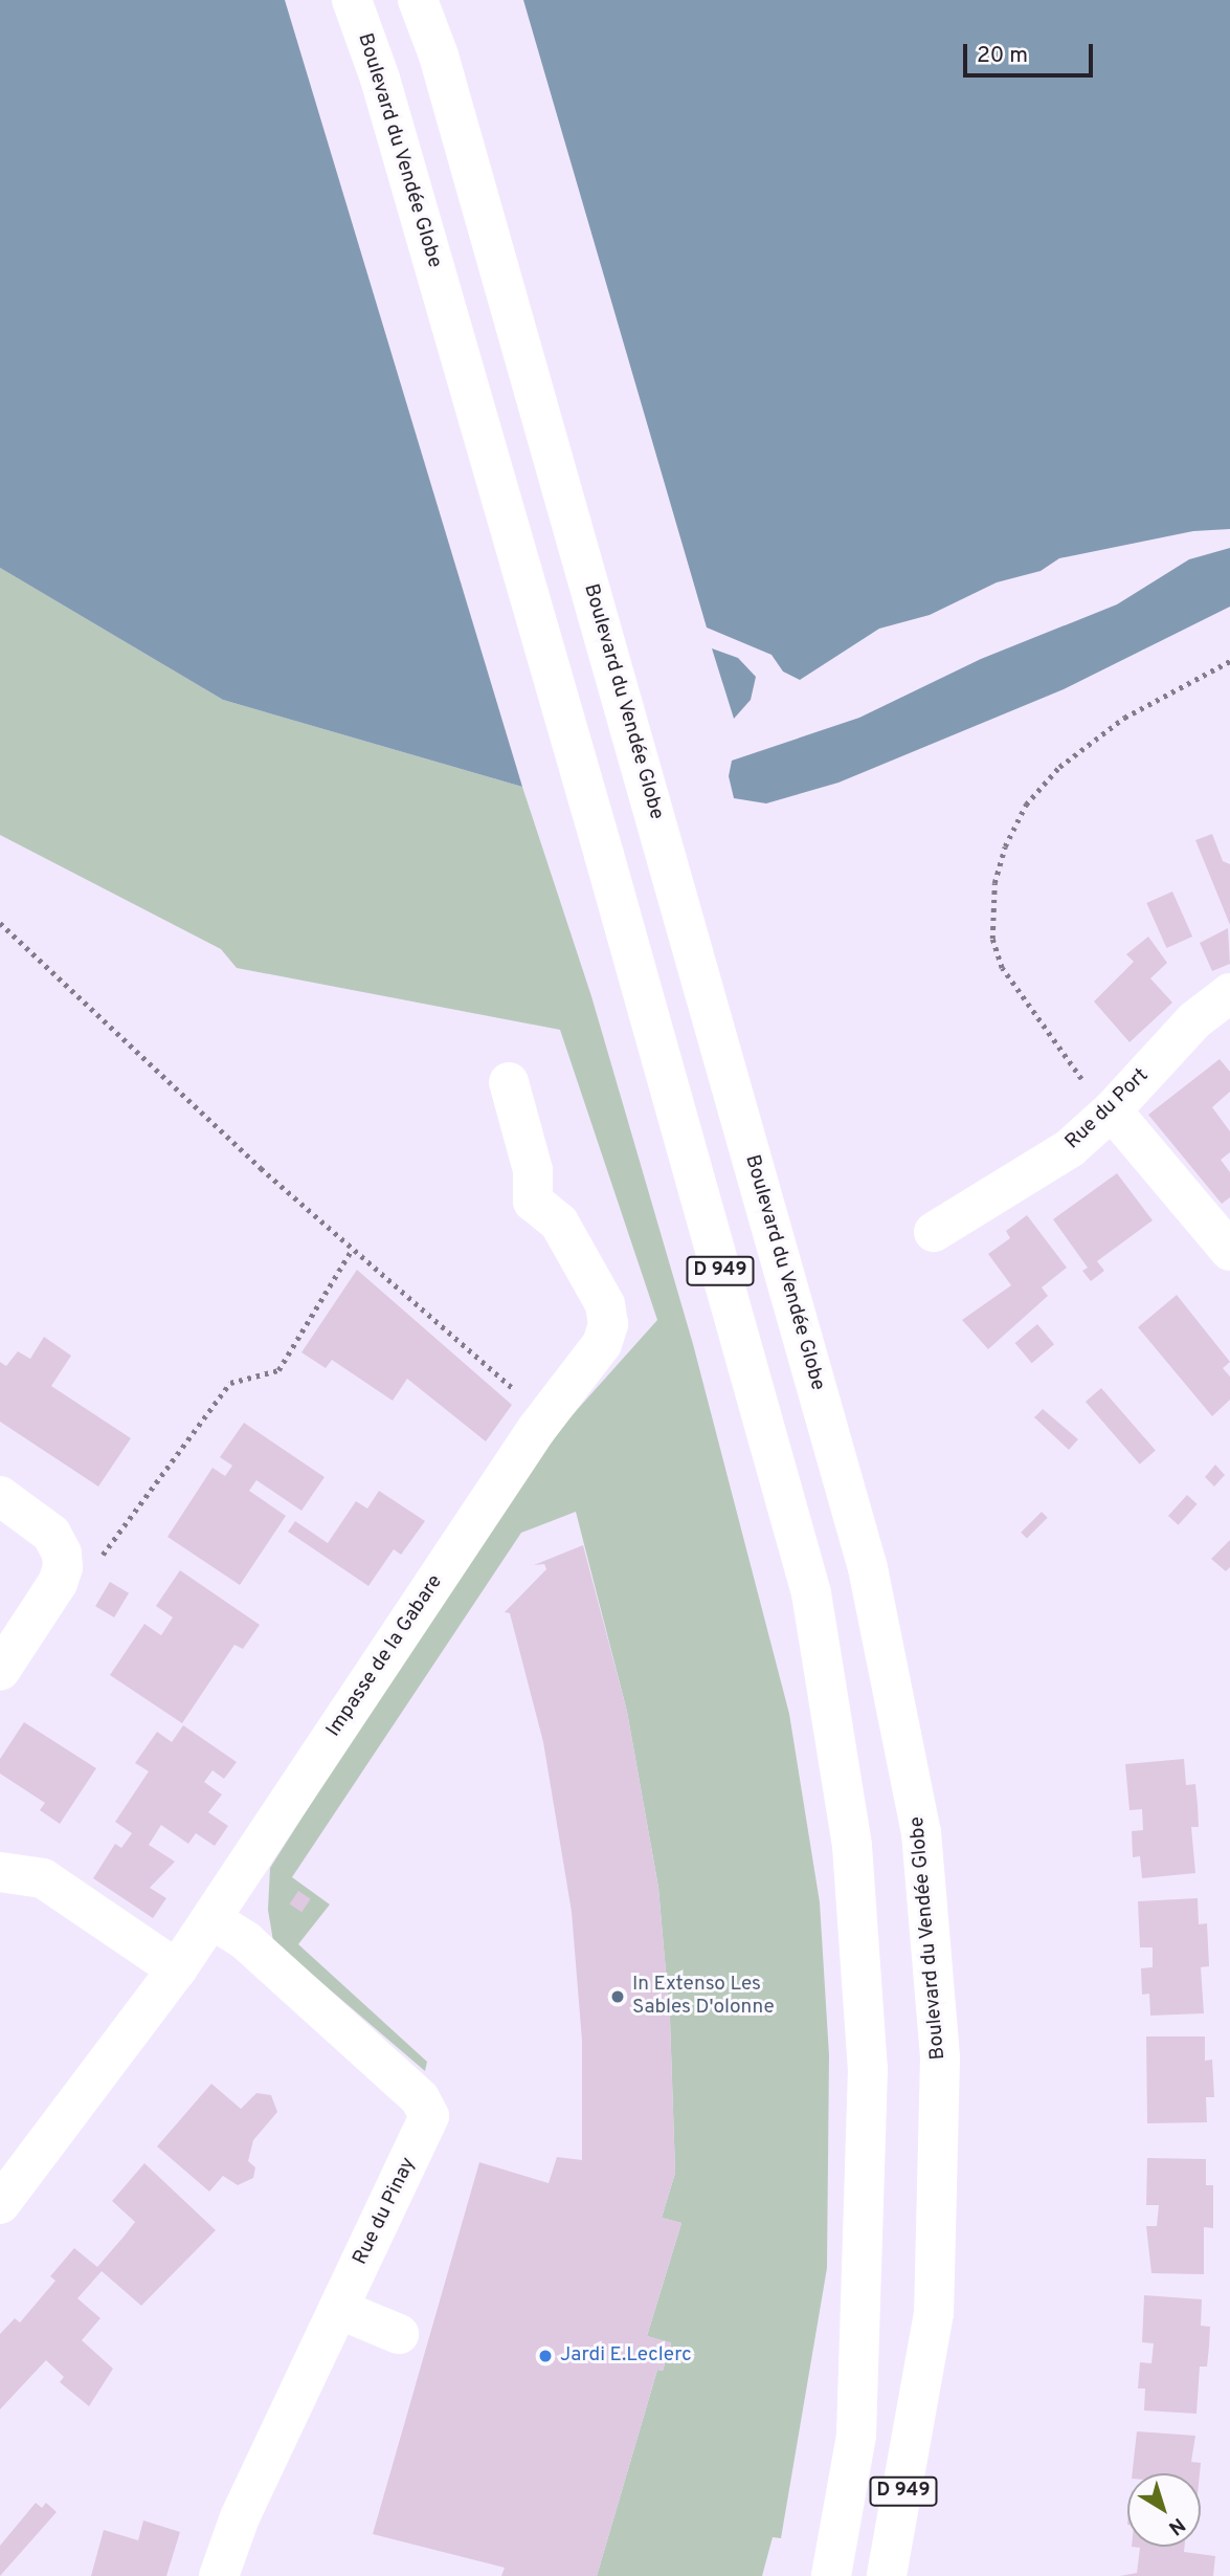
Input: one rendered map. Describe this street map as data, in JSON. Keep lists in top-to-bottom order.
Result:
{
  "streets": {
    "main road": [
      "Boulevard du Vendée Globe",
      "Rue du Port",
      "D 949",
      "Impasse de la Gabare",
      "Rue du Pinay"
    ]
  },
  "crossings": [
    ["Impasse de la Gabare", "Rue du Pinay"]
  ],
  "places": ["In Extenso Les Sables D'olonne", "Jardi E.Leclerc"],
  "scale_bar": "20 m",
  "north": "bottom right"
}
